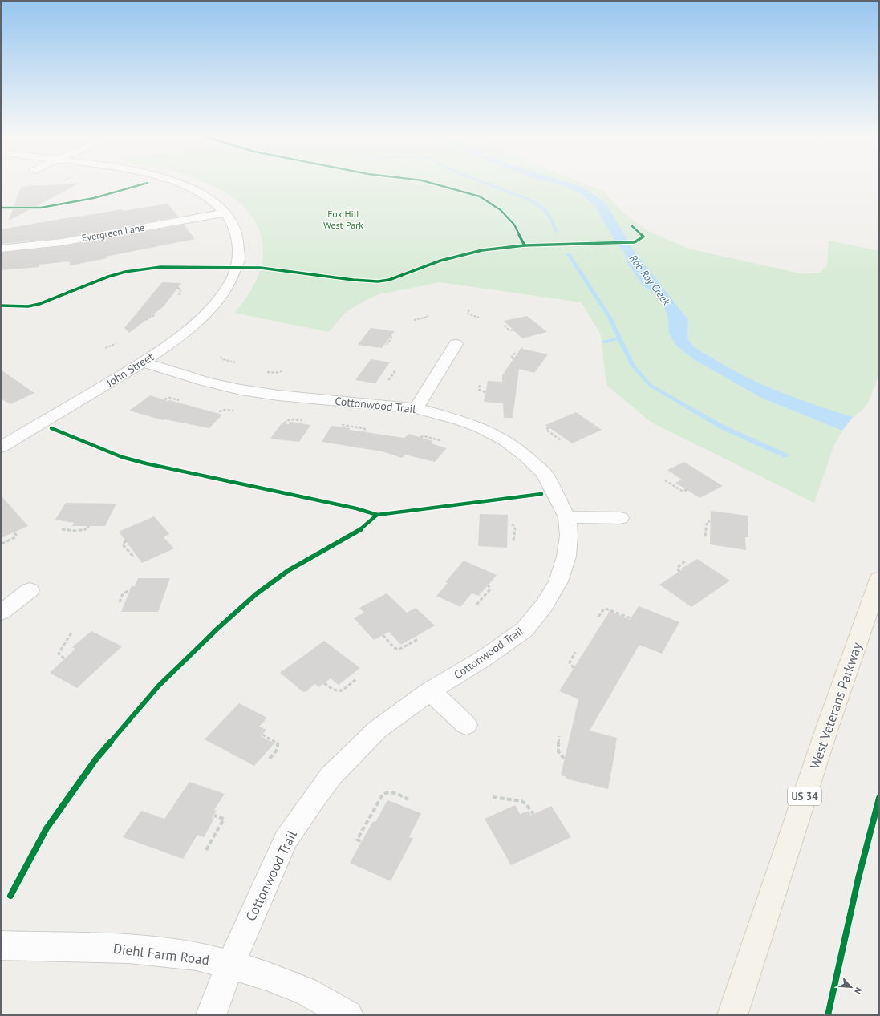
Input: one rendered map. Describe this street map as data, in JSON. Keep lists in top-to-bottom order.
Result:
{
  "streets": {
    "main road": ["West Veterans Parkway", "US 34"],
    "street": [
      "Evergreen Lane",
      "John Street",
      "Cottonwood Trail",
      "Diehl Farm Road"
    ]
  },
  "crossings": [
    ["Evergreen Lane", "John Street"],
    ["John Street", "Cottonwood Trail"],
    ["Cottonwood Trail", "Diehl Farm Road"]
  ],
  "water": ["Rob Roy Creek"],
  "parks": ["Fox Hill West Park"],
  "north": "bottom right"
}
